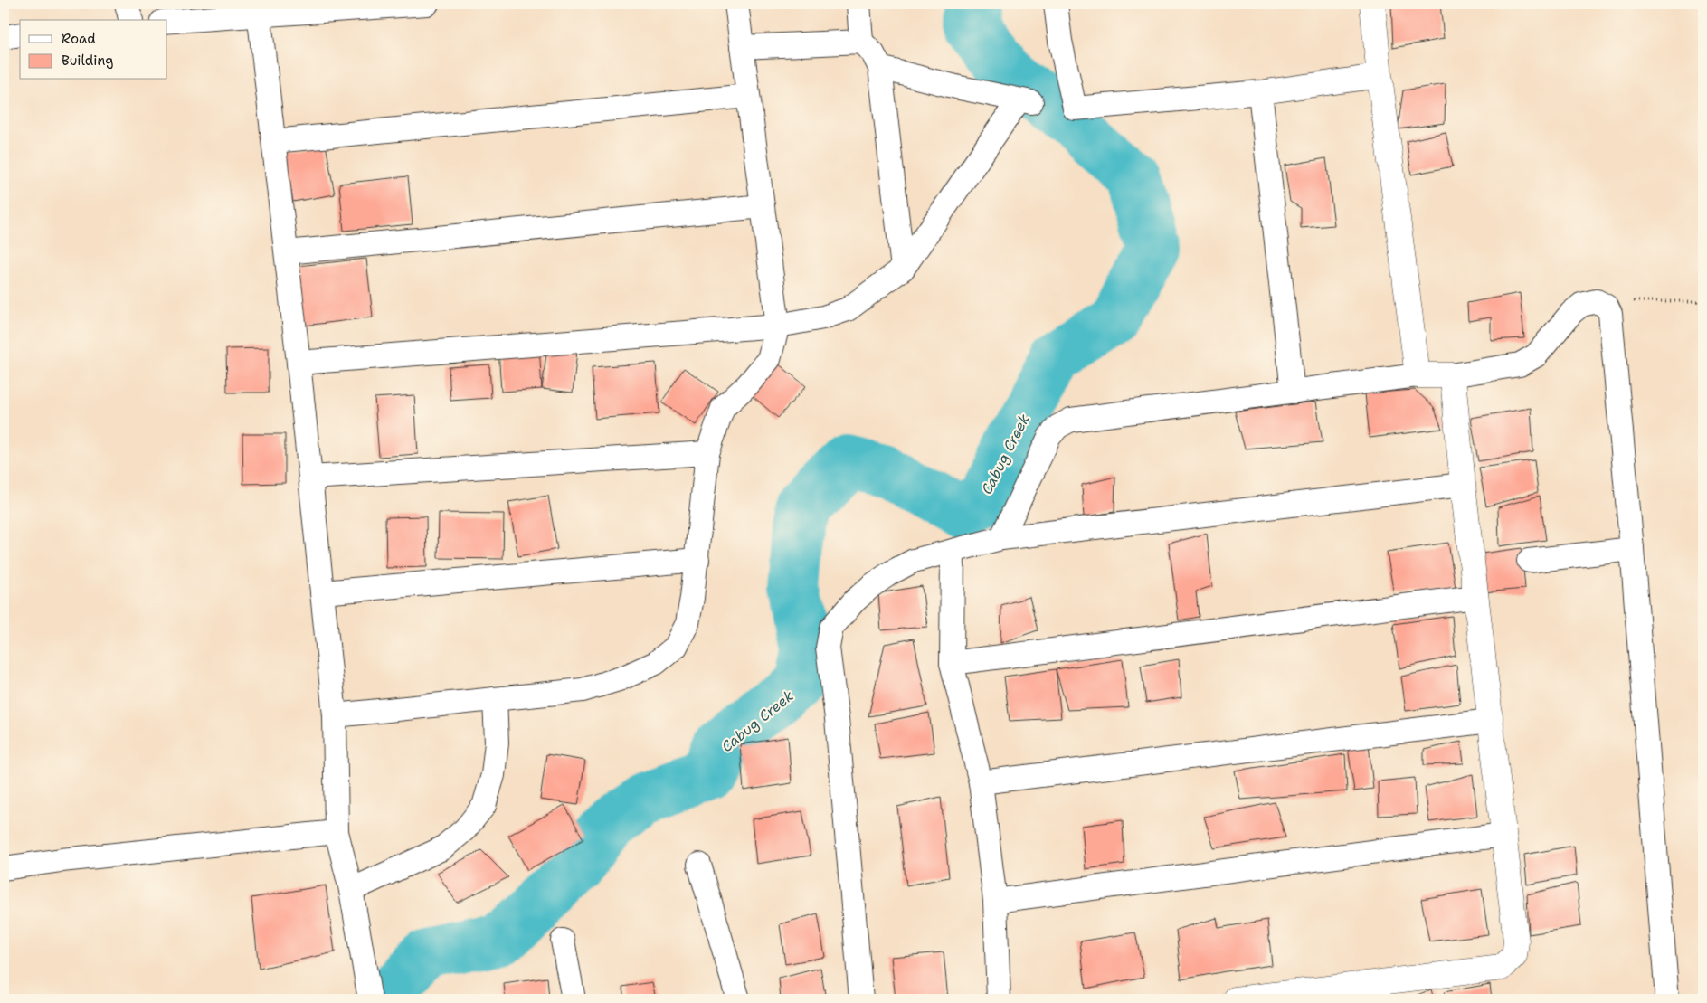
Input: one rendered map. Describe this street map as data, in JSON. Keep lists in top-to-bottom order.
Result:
{
  "water": ["Cabug Creek"],
  "legend": ["Road", "Building"]
}
